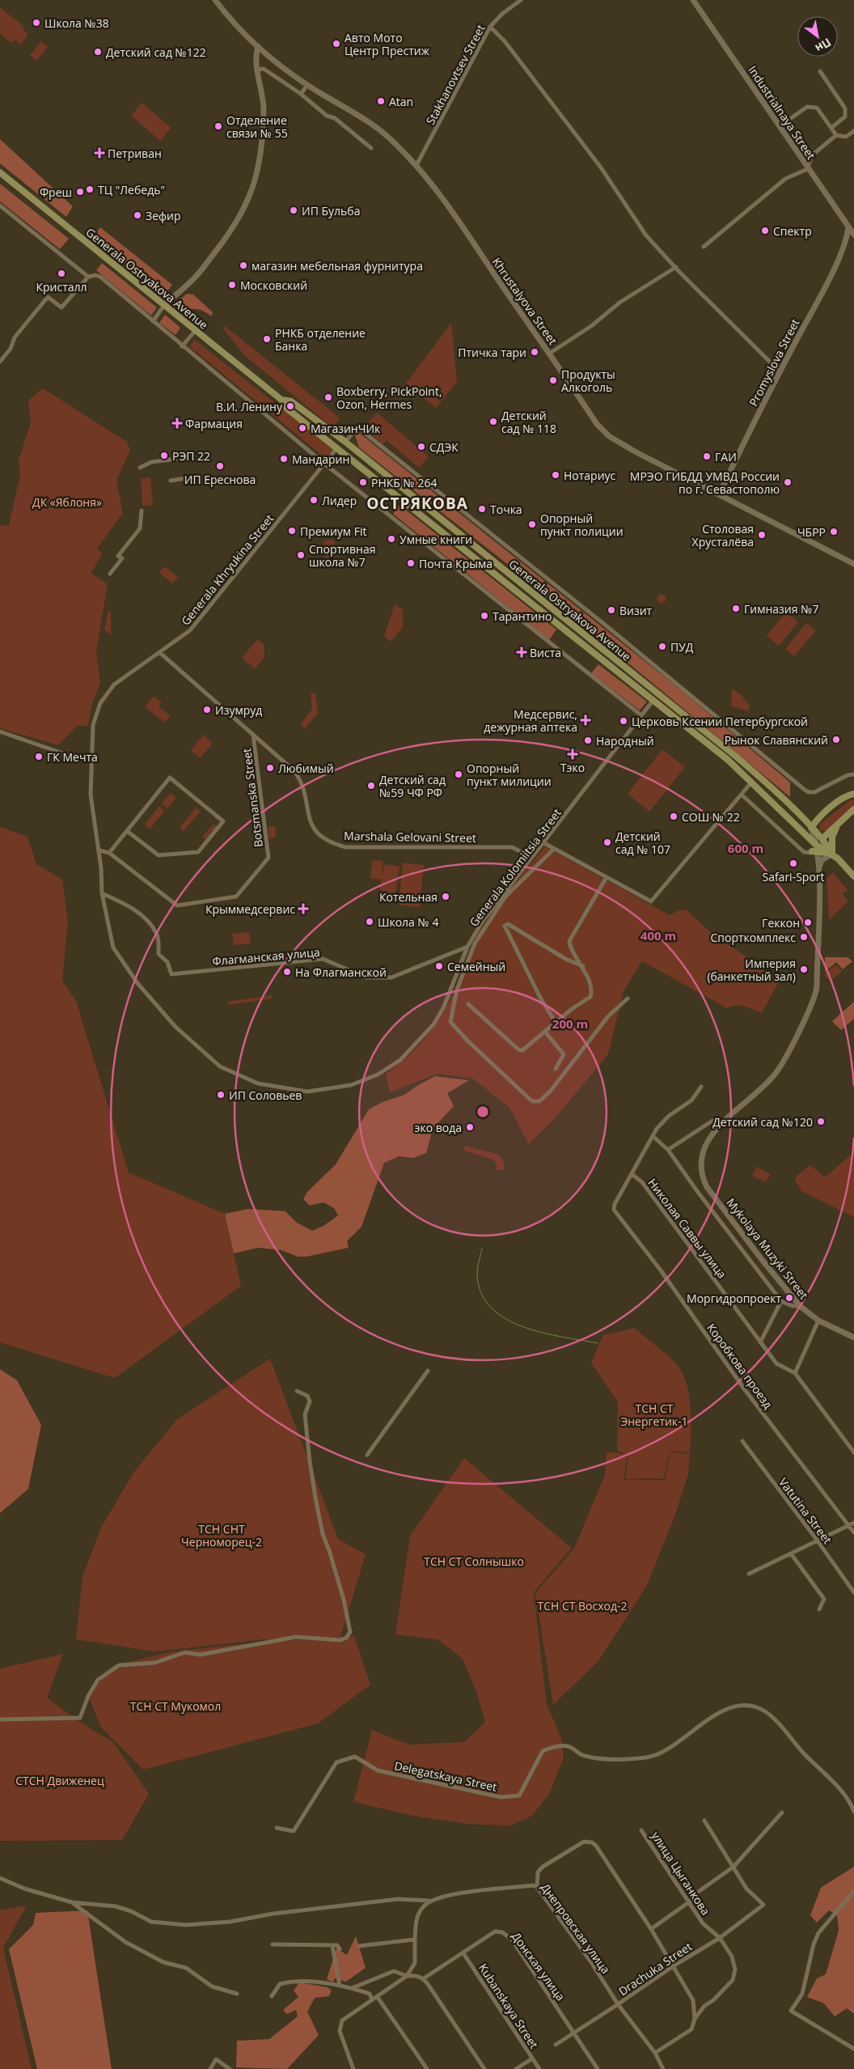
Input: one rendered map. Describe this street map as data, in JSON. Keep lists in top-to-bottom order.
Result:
{
  "streets": {
    "main road": [
      "Industrialnaya Street",
      "Generala Ostryakova Avenue",
      "Khrustalyova Street",
      "Promyslova Street",
      "Mykolaya Muzyki Street"
    ],
    "street": [
      "Stakhanovtsev Street",
      "Generala Khryukina Street",
      "Botsmanska Street",
      "Marshala Gelovani Street",
      "Generala Kolomiitsia Street",
      "Флагманская улица",
      "Николая Саввы улица",
      "Коробкова проезд",
      "Vatutina Street",
      "Delegatskaya Street",
      "улица Цыганкова",
      "Днепровская улица",
      "Донская улица",
      "Drachuka Street",
      "Kubanskaya Street"
    ]
  },
  "crossings": [
    ["Stakhanovtsev Street", "Khrustalyova Street"],
    ["Industrialnaya Street", "Promyslova Street"],
    ["Generala Ostryakova Avenue", "Generala Khryukina Street"],
    ["Generala Ostryakova Avenue", "Generala Kolomiitsia Street"],
    ["Khrustalyova Street", "Promyslova Street"],
    ["Generala Khryukina Street", "Marshala Gelovani Street"],
    ["Generala Khryukina Street", "Generala Kolomiitsia Street"],
    ["Botsmanska Street", "Marshala Gelovani Street"],
    ["Marshala Gelovani Street", "Generala Kolomiitsia Street"],
    ["Generala Kolomiitsia Street", "Флагманская улица"],
    ["Николая Саввы улица", "Коробкова проезд"],
    ["улица Цыганкова", "Днепровская улица"],
    ["улица Цыганкова", "Drachuka Street"],
    ["Днепровская улица", "Drachuka Street"],
    ["Донская улица", "Drachuka Street"],
    ["Донская улица", "Kubanskaya Street"]
  ],
  "districts": ["ОСТРЯКОВА"],
  "parks": [
    "ДК «Яблоня»",
    "ТСН СТ Энергетик-1",
    "ТСН СНТ Черноморец-2",
    "ТСН СТ Солнышко",
    "ТСН СТ Восход-2",
    "ТСН СТ Мукомол",
    "СТСН Движенец"
  ],
  "places": {
    "other": [
      "Школа №38",
      "Авто Мото Центр Престиж",
      "Детский сад №122",
      "Atan",
      "Отделение связи № 55",
      "ТЦ \"Лебедь\"",
      "Фреш",
      "ИП Бульба",
      "Зефир",
      "Спектр",
      "магазин мебельная фурнитура",
      "Кристалл",
      "Московский",
      "РНКБ отделение Банка",
      "Птичка тари",
      "Продукты Алкоголь",
      "Boxberry, PickPoint, Ozon, Hermes",
      "В.И. Ленину",
      "Детский сад № 118",
      "МагазинЧИк",
      "СДЭК",
      "РЭП 22",
      "ГАИ",
      "Мандарин",
      "ИП Ереснова",
      "Нотариус",
      "РНКБ № 264",
      "МРЭО ГИБДД УМВД России по г. Севастополю",
      "Лидер",
      "Точка",
      "Опорный пункт полиции",
      "Премиум Fit",
      "ЧБРР",
      "Столовая Хрусталёва",
      "Умные книги",
      "Спортивная школа №7",
      "Почта Крыма",
      "Гимназия №7",
      "Визит",
      "Тарантино",
      "ПУД",
      "Изумруд",
      "Церковь Ксении Петербургской",
      "Рынок Славянский",
      "Народный",
      "ГК Мечта",
      "Любимый",
      "Опорный пункт милиции",
      "Детский сад №59 ЧФ РФ",
      "СОШ № 22",
      "Детский сад № 107",
      "Safari-Sport",
      "Котельная",
      "Школа № 4",
      "Геккон",
      "Спорткомплекс",
      "Семейный",
      "Империя (банкетный зал)",
      "На Флагманской",
      "ИП Соловьев",
      "Детский сад №120",
      "эко вода",
      "Моргидропроект"
    ],
    "health": [
      "Петриван",
      "Фармация",
      "Виста",
      "Медсервис, дежурная аптека",
      "Тэко",
      "Крыммедсервис"
    ]
  },
  "north": "bottom right",
  "rings": ["600 m", "400 m", "200 m"]
}
